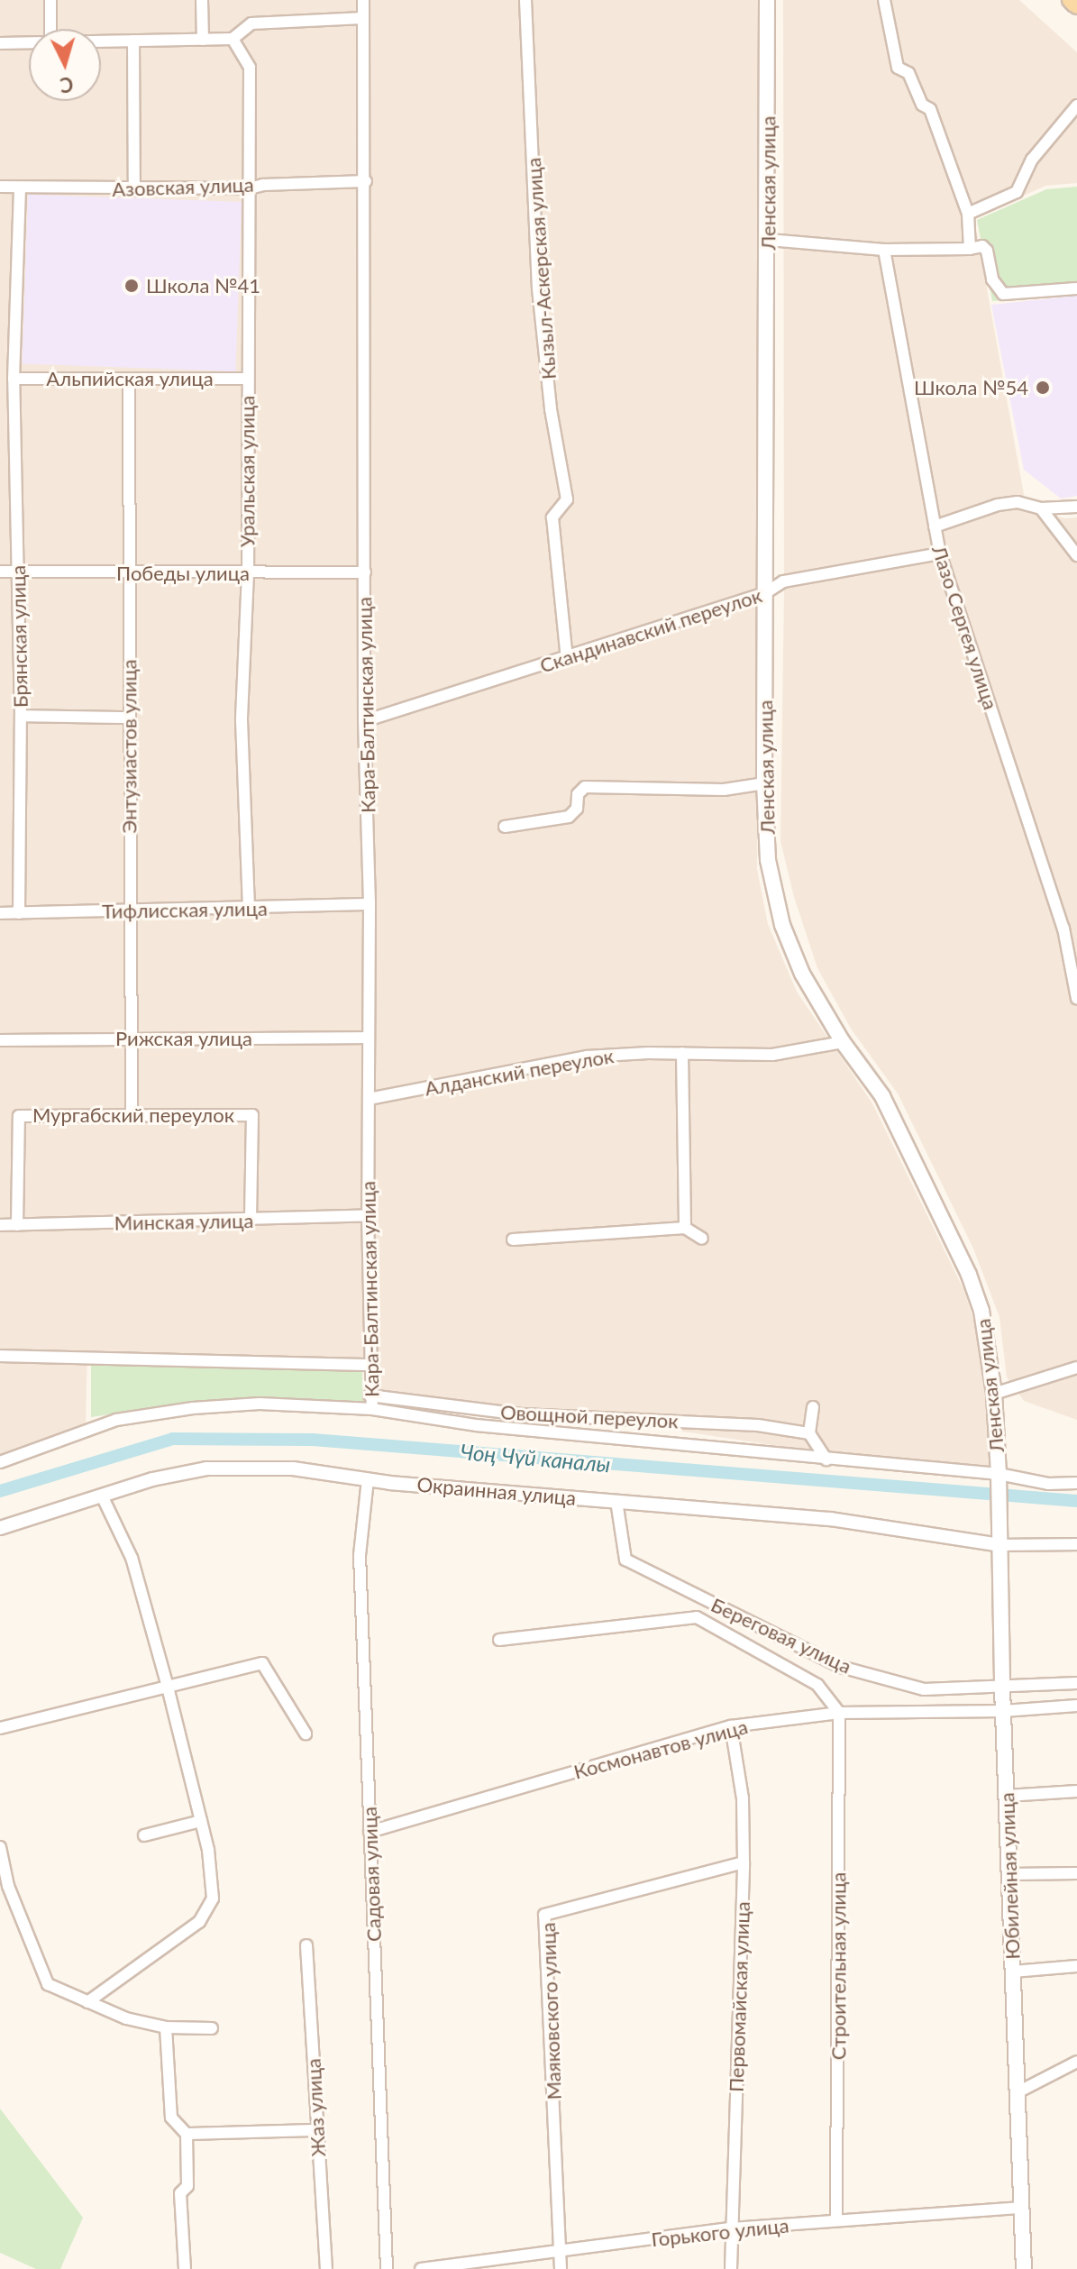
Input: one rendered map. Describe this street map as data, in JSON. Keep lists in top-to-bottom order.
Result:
{
  "streets": {
    "main road": ["Ленская улица", "Юбилейная улица"],
    "street": [
      "Азовская улица",
      "Кызыл-Аскерская улица",
      "Альпийская улица",
      "Уральская улица",
      "Победы улица",
      "Лазо Сергея улица",
      "Скандинавский переулок",
      "Брянская улица",
      "Кара-Балтинская улица",
      "Энтузиастов улица",
      "Тифлисская улица",
      "Рижская улица",
      "Алданский переулок",
      "Мургабский переулок",
      "Минская улица",
      "Овощной переулок",
      "Окраинная улица",
      "Береговая улица",
      "Космонавтов улица",
      "Садовая улица",
      "Строительная улица",
      "Первомайская улица",
      "Маяковского улица",
      "Жаз улица",
      "Горького улица"
    ]
  },
  "crossings": [
    ["Ленская улица", "Скандинавский переулок"],
    ["Ленская улица", "Алданский переулок"],
    ["Ленская улица", "Юбилейная улица"],
    ["Азовская улица", "Уральская улица"],
    ["Азовская улица", "Брянская улица"],
    ["Азовская улица", "Кара-Балтинская улица"],
    ["Кызыл-Аскерская улица", "Скандинавский переулок"],
    ["Альпийская улица", "Уральская улица"],
    ["Альпийская улица", "Брянская улица"],
    ["Альпийская улица", "Энтузиастов улица"],
    ["Уральская улица", "Победы улица"],
    ["Уральская улица", "Тифлисская улица"],
    ["Победы улица", "Брянская улица"],
    ["Победы улица", "Кара-Балтинская улица"],
    ["Победы улица", "Энтузиастов улица"],
    ["Лазо Сергея улица", "Скандинавский переулок"],
    ["Скандинавский переулок", "Кара-Балтинская улица"],
    ["Брянская улица", "Тифлисская улица"],
    ["Кара-Балтинская улица", "Тифлисская улица"],
    ["Кара-Балтинская улица", "Рижская улица"],
    ["Кара-Балтинская улица", "Алданский переулок"],
    ["Кара-Балтинская улица", "Минская улица"],
    ["Кара-Балтинская улица", "Овощной переулок"],
    ["Энтузиастов улица", "Тифлисская улица"],
    ["Энтузиастов улица", "Рижская улица"],
    ["Энтузиастов улица", "Мургабский переулок"],
    ["Мургабский переулок", "Минская улица"],
    ["Окраинная улица", "Береговая улица"],
    ["Окраинная улица", "Садовая улица"],
    ["Окраинная улица", "Юбилейная улица"],
    ["Береговая улица", "Космонавтов улица"],
    ["Береговая улица", "Юбилейная улица"],
    ["Береговая улица", "Строительная улица"],
    ["Космонавтов улица", "Садовая улица"],
    ["Космонавтов улица", "Юбилейная улица"],
    ["Космонавтов улица", "Строительная улица"],
    ["Космонавтов улица", "Первомайская улица"],
    ["Юбилейная улица", "Горького улица"],
    ["Строительная улица", "Горького улица"],
    ["Первомайская улица", "Маяковского улица"],
    ["Первомайская улица", "Горького улица"],
    ["Маяковского улица", "Горького улица"]
  ],
  "water": ["Чоң Чүй каналы"],
  "places": ["Школа №41", "Школа №54"],
  "north": "bottom"
}
